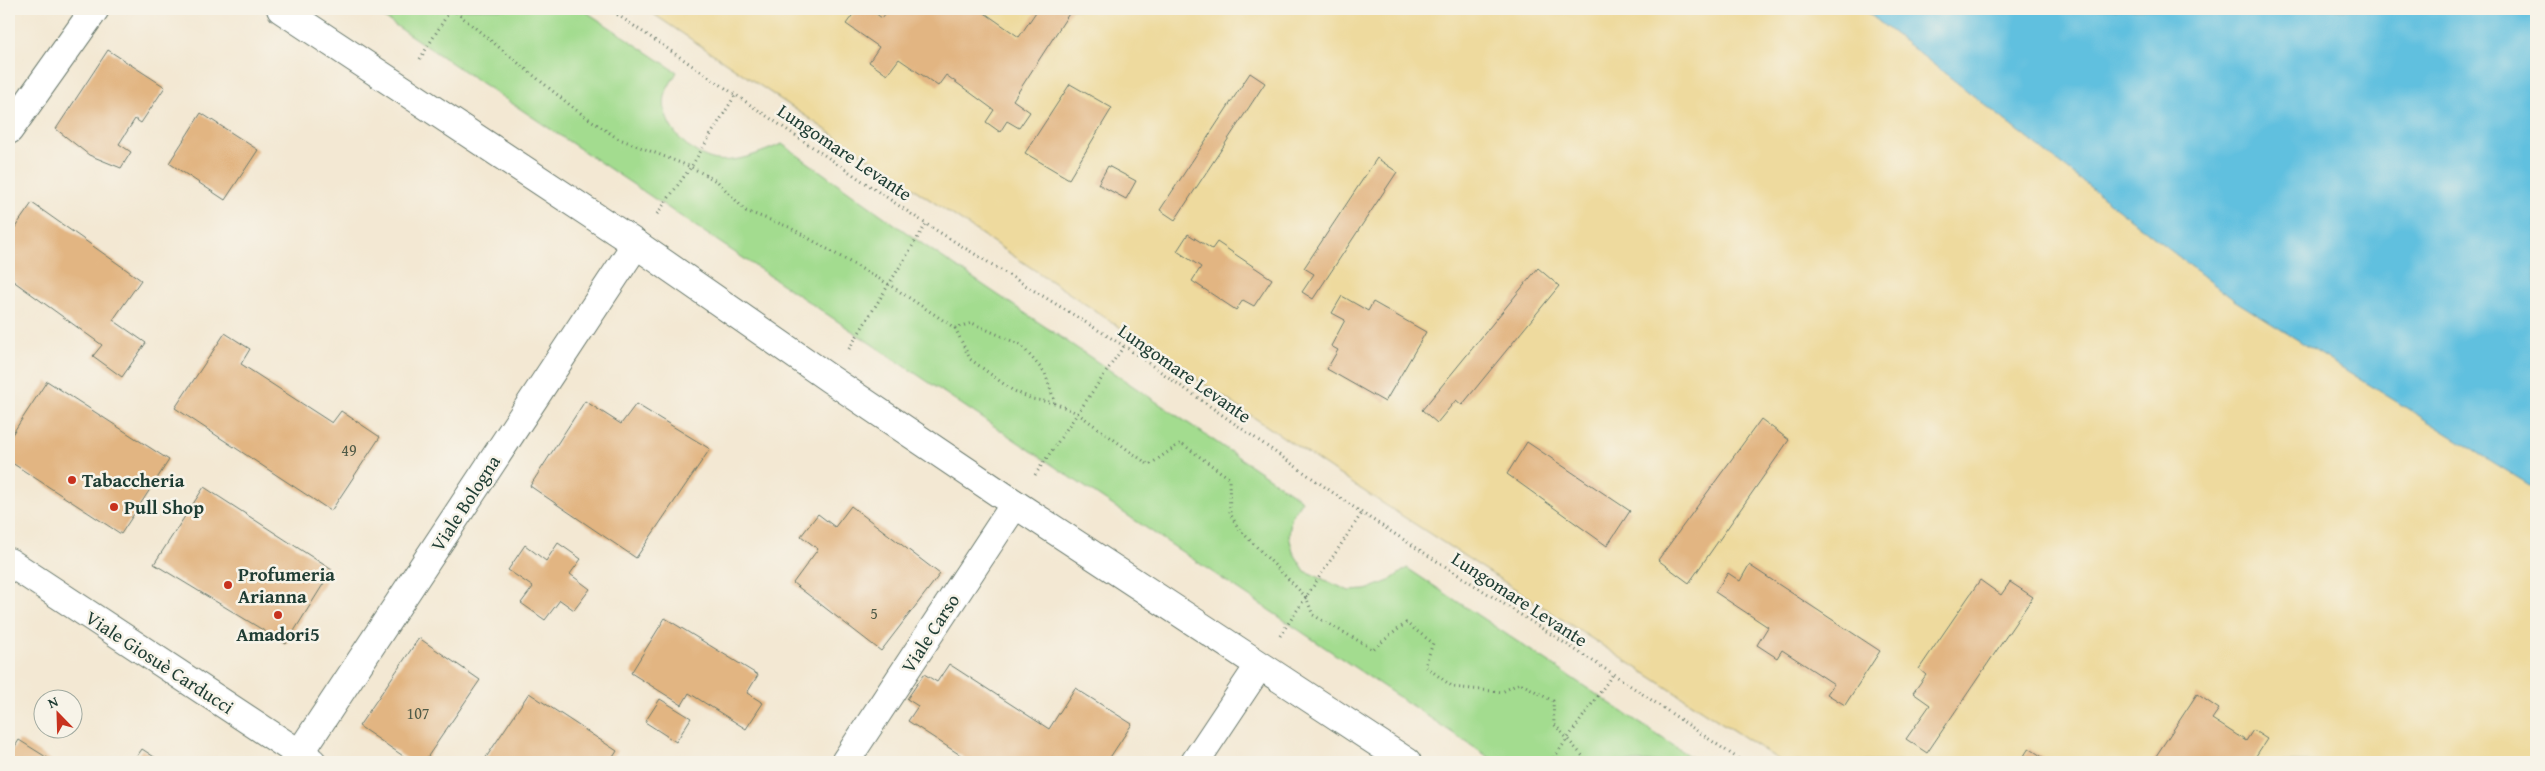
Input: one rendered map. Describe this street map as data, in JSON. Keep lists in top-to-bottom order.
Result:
{
  "streets": {
    "street": ["Viale Bologna", "Viale Carso", "Viale Giosuè Carducci"],
    "path": ["Lungomare Levante"]
  },
  "crossings": [
    ["Viale Bologna", "Viale Giosuè Carducci"]
  ],
  "places": [
    "Tabaccheria",
    "Pull Shop",
    "Profumeria Arianna",
    "Amadori5"
  ],
  "house_numbers": ["49", "5", "107"],
  "north": "top left"
}
